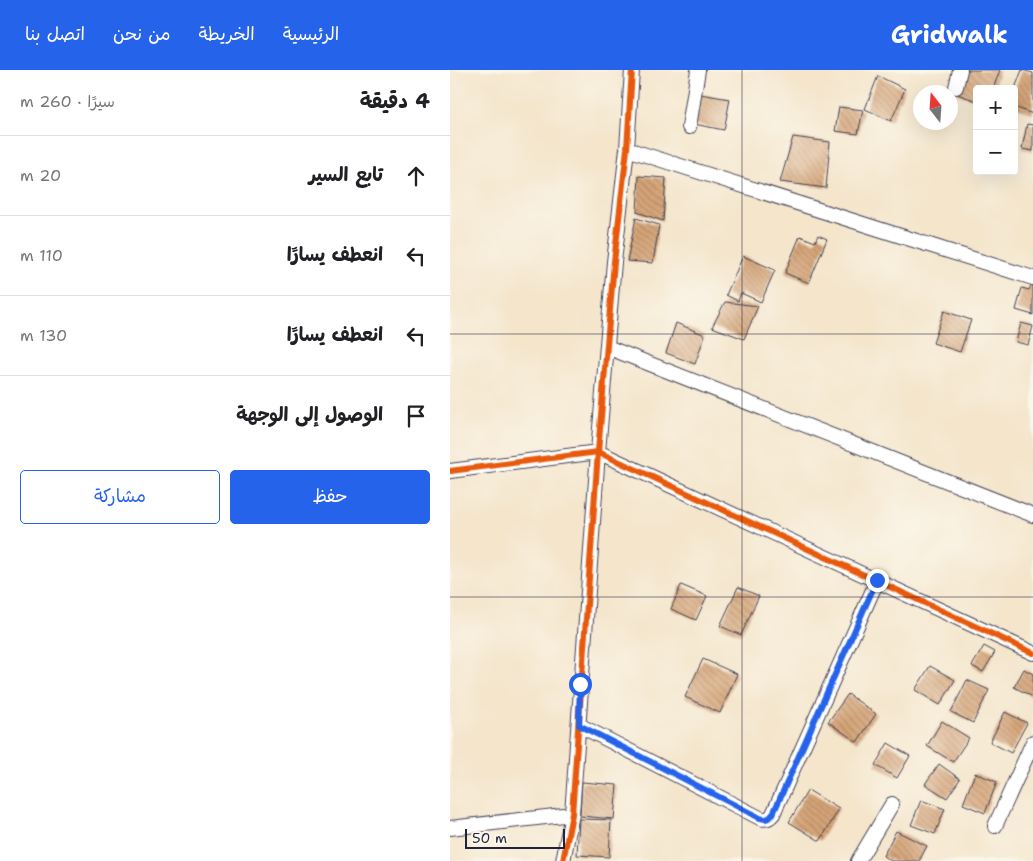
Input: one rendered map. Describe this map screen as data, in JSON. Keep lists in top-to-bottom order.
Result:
{
  "scale_bar": "50 m",
  "north": "top",
  "page": {
    "header": "Gridwalk",
    "nav": [
      "الرئيسية",
      "الخريطة",
      "من نحن",
      "اتصل بنا"
    ],
    "heading": ["4 دقيقة", "سيرًا · 260 m"],
    "map_buttons": ["+", "−"],
    "list": [
      ["تابع السير", "20 m"],
      ["انعطف يسارًا", "110 m"],
      ["انعطف يسارًا", "130 m"],
      "الوصول إلى الوجهة"
    ],
    "buttons": ["حفظ", "مشاركة"],
    "scale": "50 m"
  }
}
